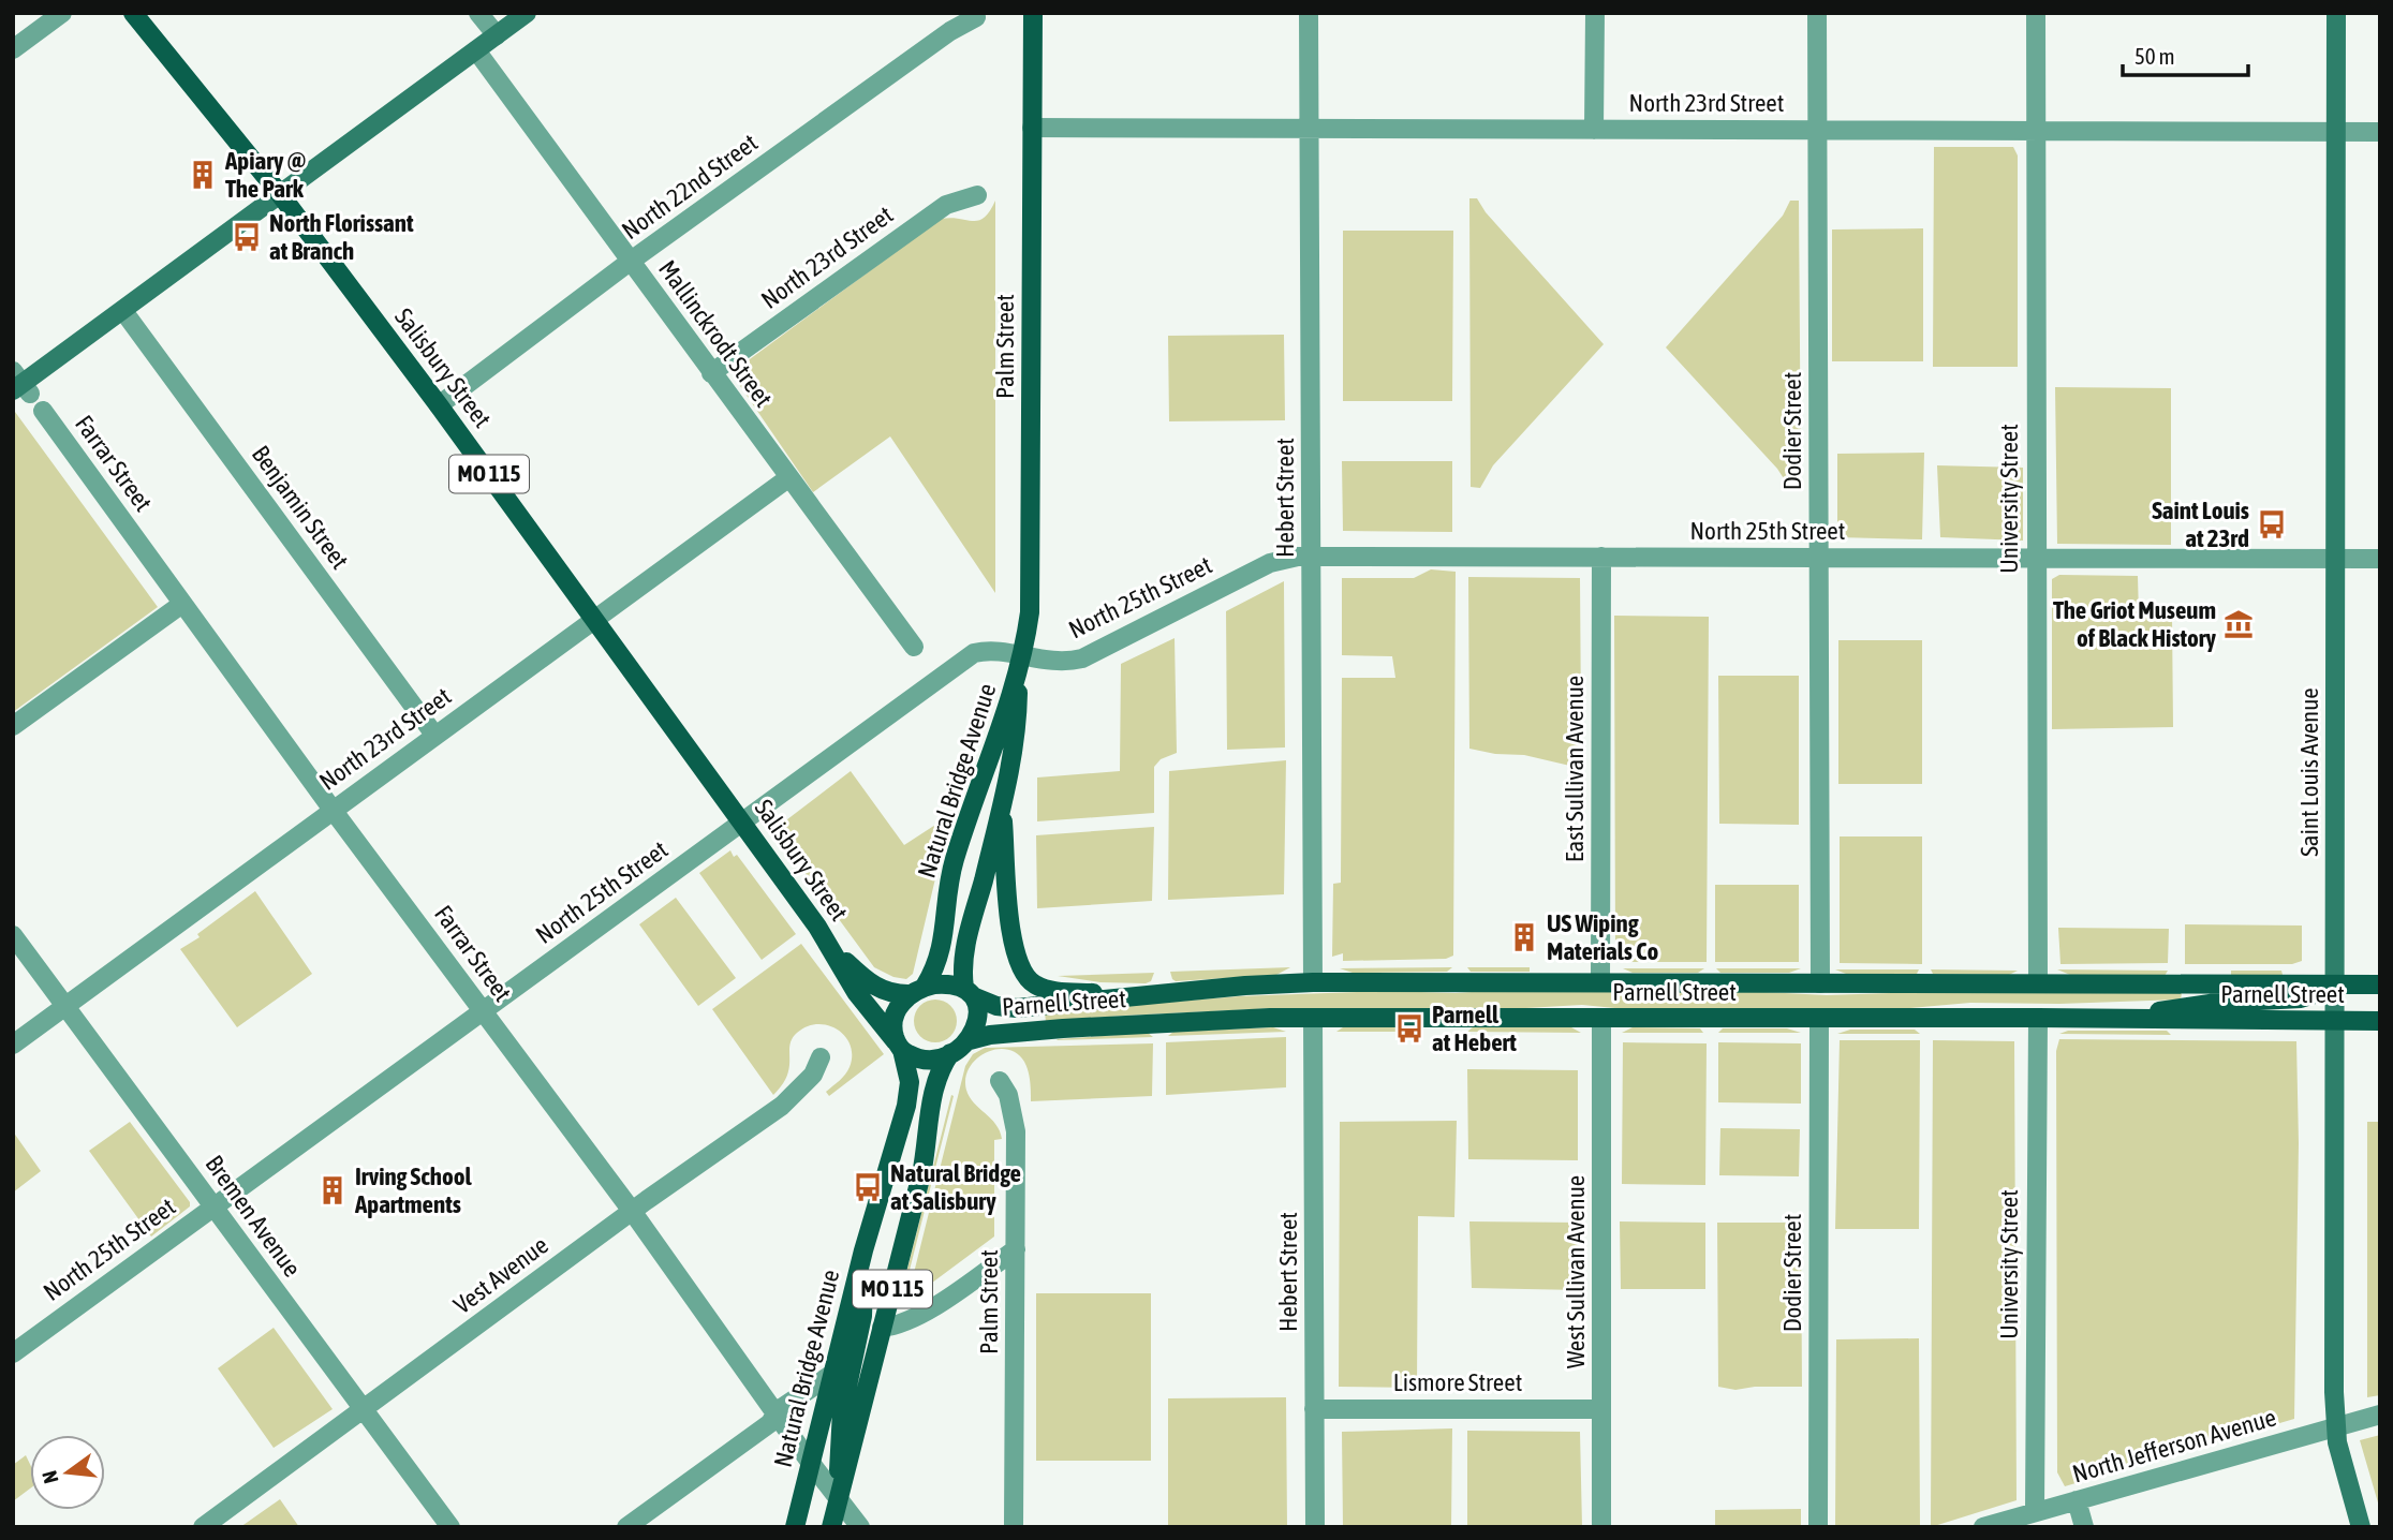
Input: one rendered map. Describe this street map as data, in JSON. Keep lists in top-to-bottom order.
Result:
{
  "streets": {
    "main road": [
      "Palm Street",
      "Salisbury Street",
      "MO 115",
      "Natural Bridge Avenue",
      "Parnell Street"
    ],
    "street": [
      "North 23rd Street",
      "North 22nd Street",
      "Mallinckrodt Street",
      "Dodier Street",
      "Farrar Street",
      "Hebert Street",
      "University Street",
      "Benjamin Street",
      "North 25th Street",
      "East Sullivan Avenue",
      "Saint Louis Avenue",
      "Bremen Avenue",
      "West Sullivan Avenue",
      "Vest Avenue",
      "Lismore Street",
      "North Jefferson Avenue"
    ]
  },
  "crossings": [
    ["North 23rd Street", "Mallinckrodt Street"],
    ["North 23rd Street", "Palm Street"],
    ["North 23rd Street", "Salisbury Street"],
    ["North 23rd Street", "Dodier Street"],
    ["North 23rd Street", "Farrar Street"],
    ["North 23rd Street", "Hebert Street"],
    ["North 23rd Street", "University Street"],
    ["North 23rd Street", "Benjamin Street"],
    ["North 23rd Street", "Saint Louis Avenue"],
    ["North 23rd Street", "Bremen Avenue"],
    ["North 22nd Street", "Mallinckrodt Street"],
    ["North 22nd Street", "Salisbury Street"],
    ["Palm Street", "North 25th Street"],
    ["Palm Street", "Natural Bridge Avenue"],
    ["Salisbury Street", "MO 115"],
    ["Salisbury Street", "North 25th Street"],
    ["Salisbury Street", "Natural Bridge Avenue"],
    ["Salisbury Street", "Parnell Street"],
    ["Dodier Street", "North 25th Street"],
    ["Dodier Street", "Parnell Street"],
    ["Farrar Street", "MO 115"],
    ["Farrar Street", "North 25th Street"],
    ["Farrar Street", "Natural Bridge Avenue"],
    ["Farrar Street", "Vest Avenue"],
    ["MO 115", "Natural Bridge Avenue"],
    ["MO 115", "Parnell Street"],
    ["Hebert Street", "North 25th Street"],
    ["Hebert Street", "Parnell Street"],
    ["Hebert Street", "Lismore Street"],
    ["University Street", "North 25th Street"],
    ["University Street", "Parnell Street"],
    ["University Street", "North Jefferson Avenue"],
    ["North 25th Street", "East Sullivan Avenue"],
    ["North 25th Street", "Saint Louis Avenue"],
    ["North 25th Street", "Bremen Avenue"],
    ["East Sullivan Avenue", "Parnell Street"],
    ["Saint Louis Avenue", "Parnell Street"],
    ["Saint Louis Avenue", "North Jefferson Avenue"],
    ["Natural Bridge Avenue", "Parnell Street"],
    ["Parnell Street", "West Sullivan Avenue"],
    ["Bremen Avenue", "Vest Avenue"],
    ["West Sullivan Avenue", "Lismore Street"]
  ],
  "places": {
    "building": ["Apiary @ The Park", "US Wiping Materials Co", "Irving School Apartments"],
    "bus stop": [
      "North Florissant at Branch",
      "Saint Louis at 23rd",
      "Parnell at Hebert",
      "Natural Bridge at Salisbury"
    ],
    "museum": ["The Griot Museum of Black History"]
  },
  "scale_bar": "50 m",
  "north": "left"
}
